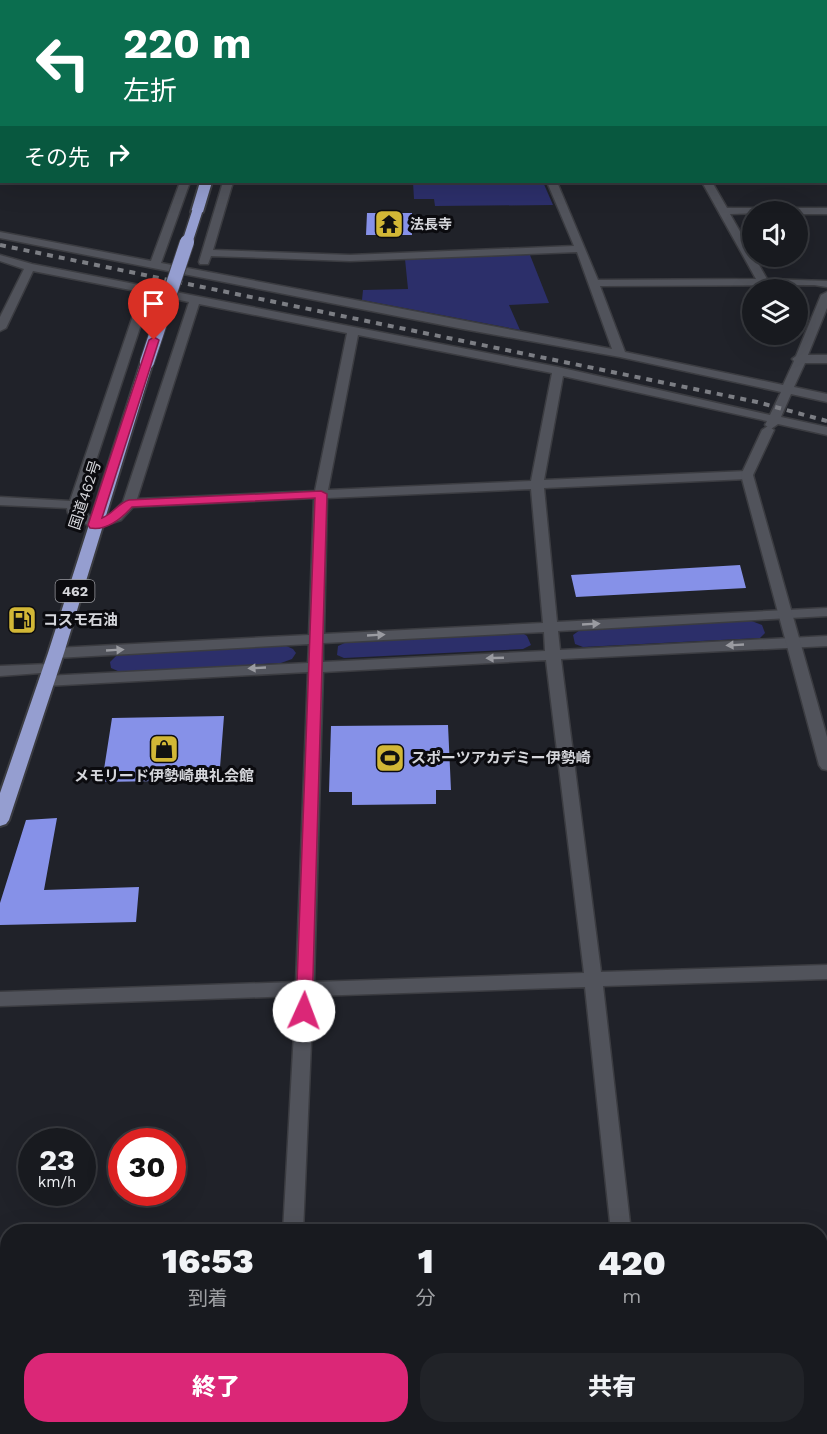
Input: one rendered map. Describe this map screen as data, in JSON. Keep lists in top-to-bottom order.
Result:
{
  "streets": {
    "highway": ["国道462号", "462"]
  },
  "places": {
    "temple": ["法長寺"],
    "fuel station": ["コスモ石油"],
    "shop": ["メモリード伊勢崎典礼会館"],
    "sports": ["スポーツアカデミー伊勢崎"]
  },
  "page": {
    "turn": ["220 m", "左折"],
    "then": "その先",
    "speed": "23 km/h",
    "limit": "30",
    "eta": [
      "16:53",
      "到着",
      "1",
      "分",
      "420",
      "m"
    ],
    "buttons": ["終了", "共有"]
  }
}
